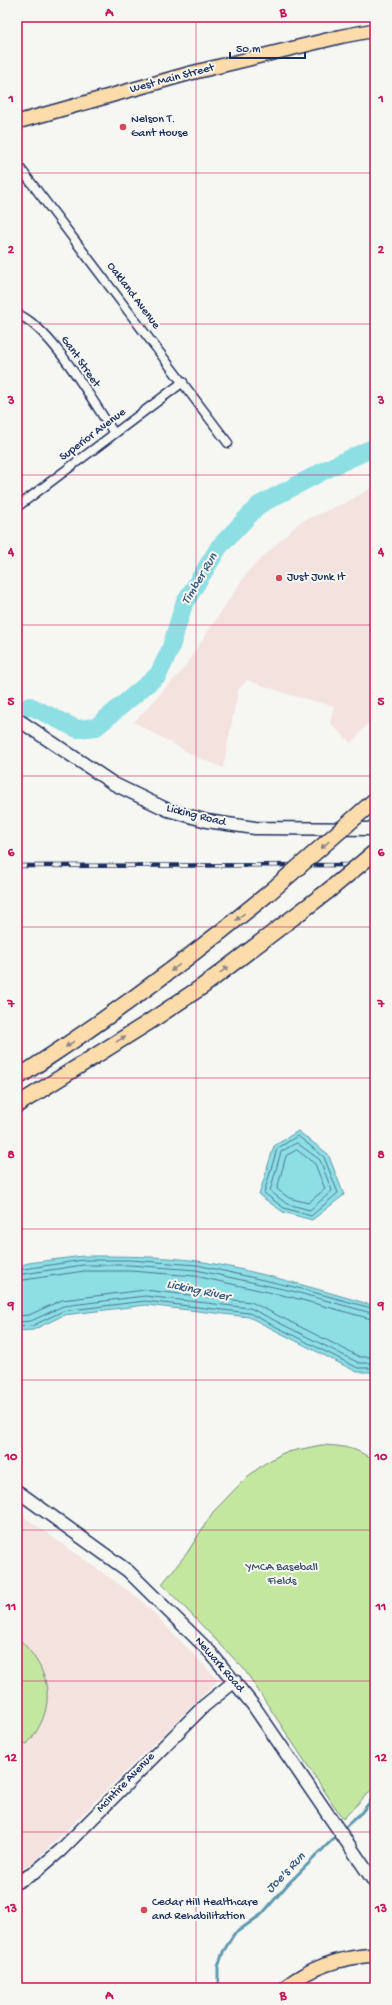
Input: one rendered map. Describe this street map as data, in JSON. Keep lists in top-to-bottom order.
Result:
{
  "streets": {
    "main road": ["West Main Street"],
    "street": [
      "Oakland Avenue",
      "Gant Street",
      "Superior Avenue",
      "Licking Road",
      "Newark Road",
      "McIntire Avenue"
    ]
  },
  "crossings": [
    ["Oakland Avenue", "Superior Avenue"],
    ["Gant Street", "Superior Avenue"],
    ["Newark Road", "McIntire Avenue"]
  ],
  "water": ["Timber Run", "Licking River", "Joe's Run"],
  "parks": ["YMCA Baseball Fields"],
  "places": ["Nelson T. Gant House", "Just Junk It", "Cedar Hill Healthcare and Rehabilitation"],
  "scale_bar": "50 m",
  "grid": {
    "columns": ["A", "B"],
    "rows": [
      "1",
      "2",
      "3",
      "4",
      "5",
      "6",
      "7",
      "8",
      "9",
      "10",
      "11",
      "12",
      "13"
    ]
  }
}
